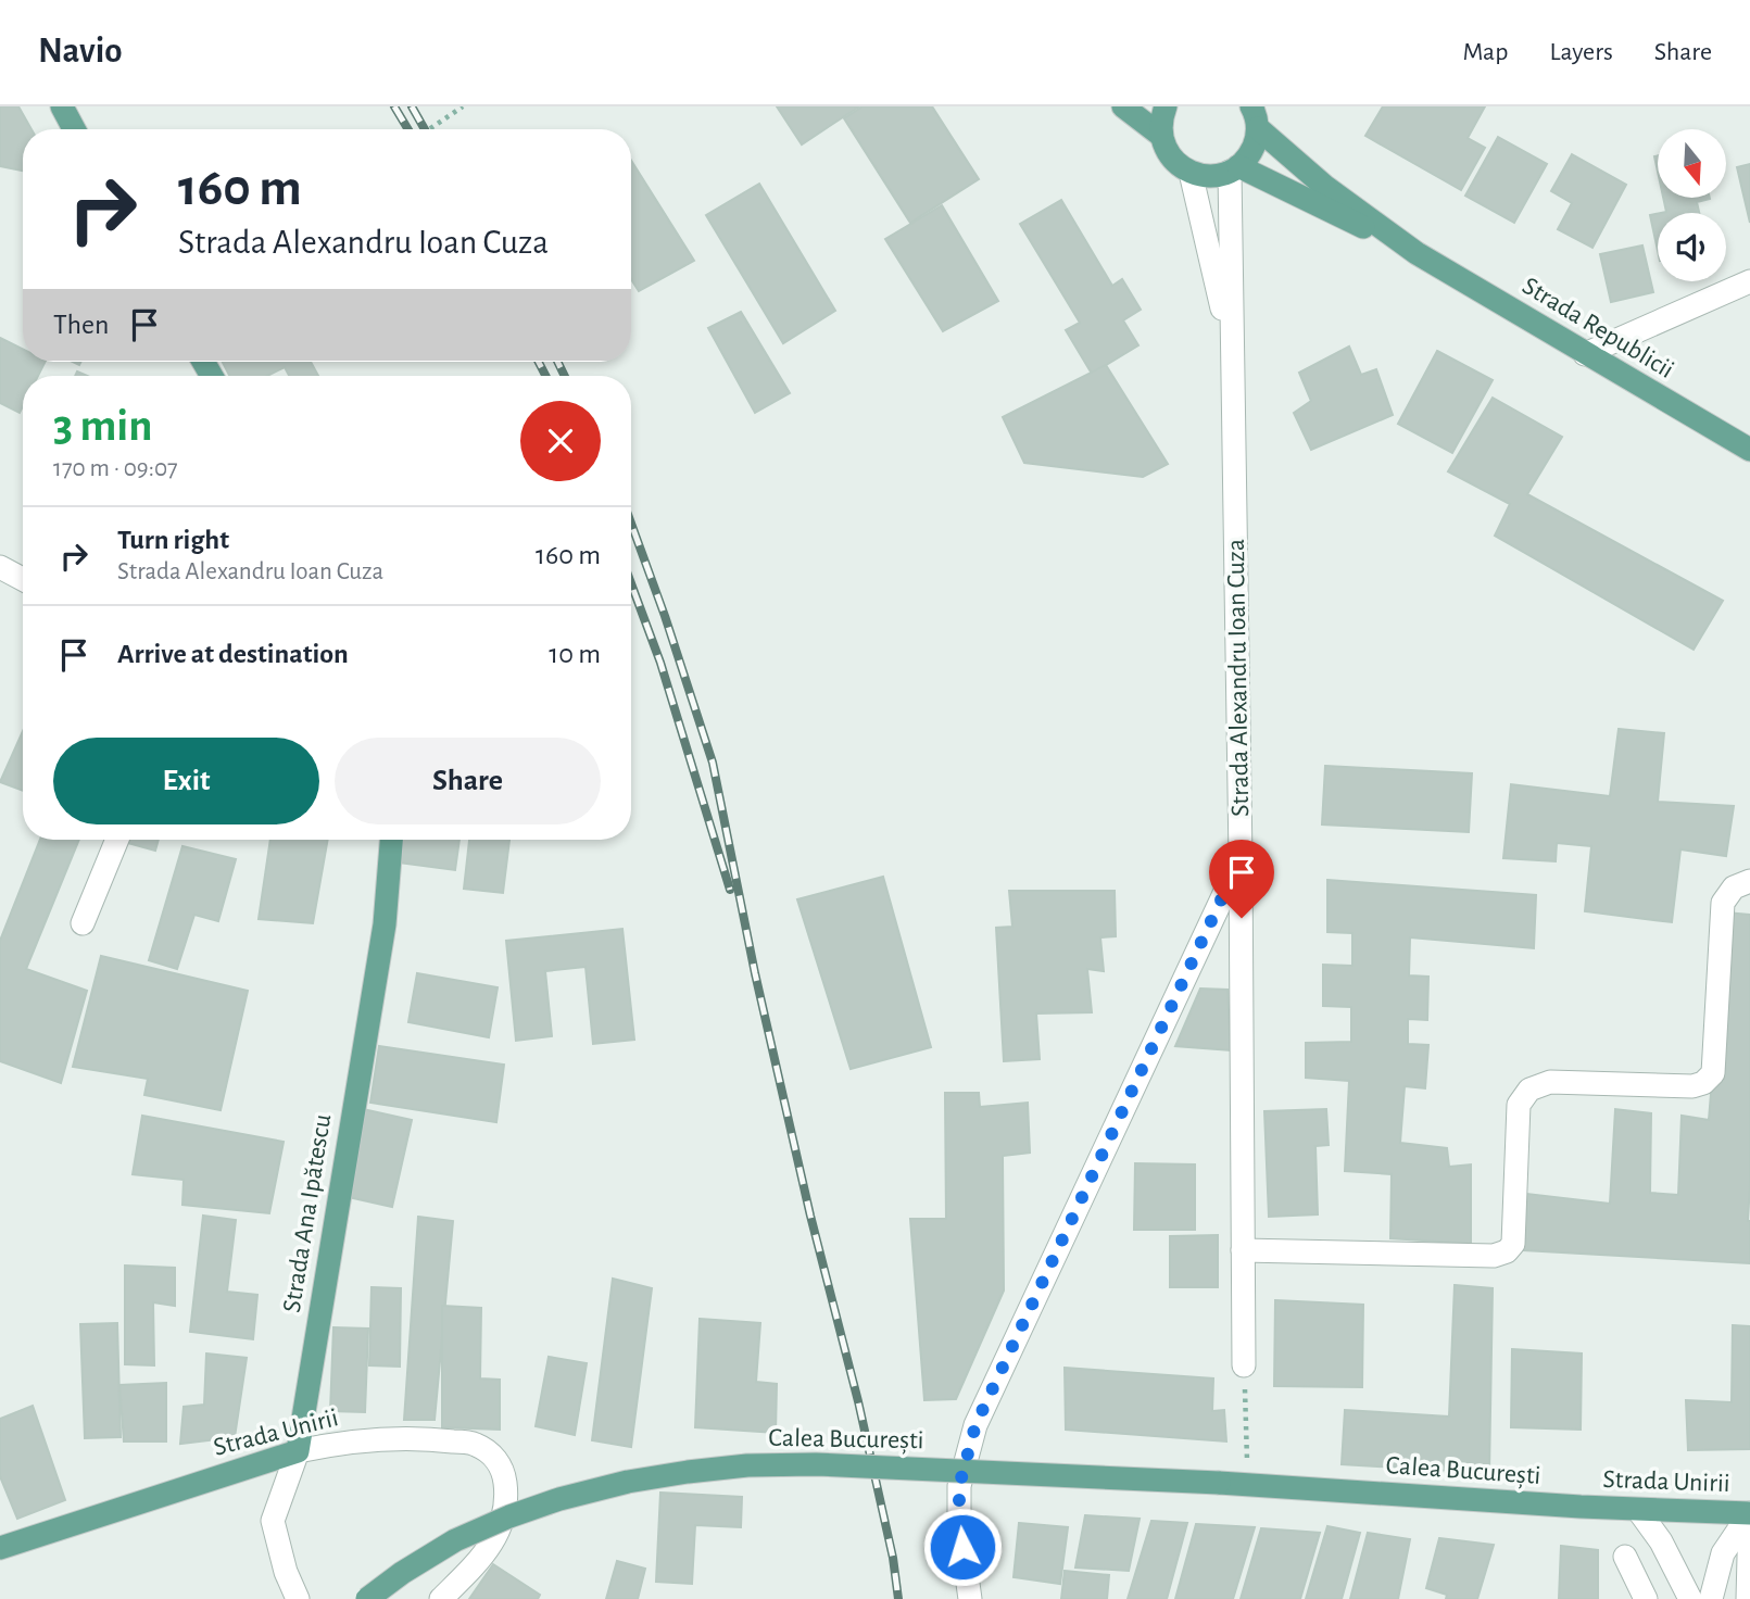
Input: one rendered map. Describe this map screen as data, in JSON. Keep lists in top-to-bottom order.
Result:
{
  "streets": {
    "main road": [
      "Strada Republicii",
      "Strada Ana Ipătescu",
      "Strada Unirii",
      "Calea București"
    ],
    "street": ["Strada Alexandru Ioan Cuza"]
  },
  "crossings": [
    ["Strada Republicii", "Strada Alexandru Ioan Cuza"],
    ["Strada Ana Ipătescu", "Strada Unirii"],
    ["Strada Unirii", "Calea București"]
  ],
  "north": "bottom",
  "page": {
    "header": "Navio",
    "nav": ["Map", "Layers", "Share"],
    "turn": ["160 m", "Strada Alexandru Ioan Cuza"],
    "then": "Then",
    "heading": ["3 min", "170 m · 09:07"],
    "list": [
      {
        "name": "Turn right",
        "note": "Strada Alexandru Ioan Cuza",
        "value": "160 m"
      },
      {
        "name": "Arrive at destination",
        "value": "10 m"
      }
    ],
    "buttons": ["Exit", "Share"]
  }
}
